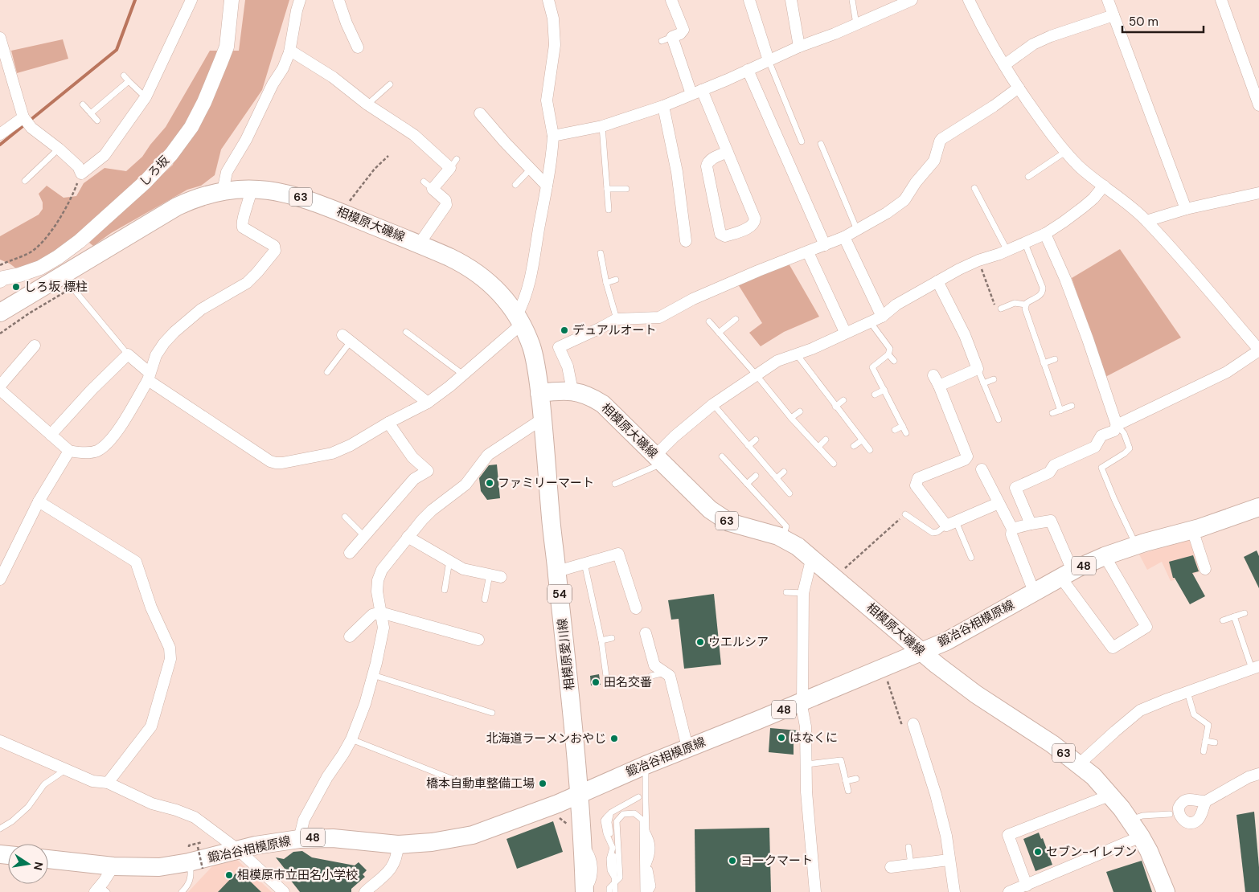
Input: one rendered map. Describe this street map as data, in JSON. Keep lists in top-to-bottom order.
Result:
{
  "streets": {
    "main road": [
      "63",
      "相模原大磯線",
      "48",
      "54",
      "鍛冶谷相模原線",
      "相模原愛川線"
    ],
    "street": ["しろ坂"]
  },
  "crossings": [
    ["相模原大磯線", "鍛冶谷相模原線"],
    ["相模原大磯線", "相模原愛川線"],
    ["鍛冶谷相模原線", "相模原愛川線"]
  ],
  "places": [
    "しろ坂 標柱",
    "デュアルオート",
    "ファミリーマート",
    "ウエルシア",
    "田名交番",
    "はなくに",
    "北海道ラーメンおやじ",
    "橋本自動車整備工場",
    "セブン-イレブン",
    "ヨークマート",
    "相模原市立田名小学校"
  ],
  "scale_bar": "50 m",
  "north": "right"
}
